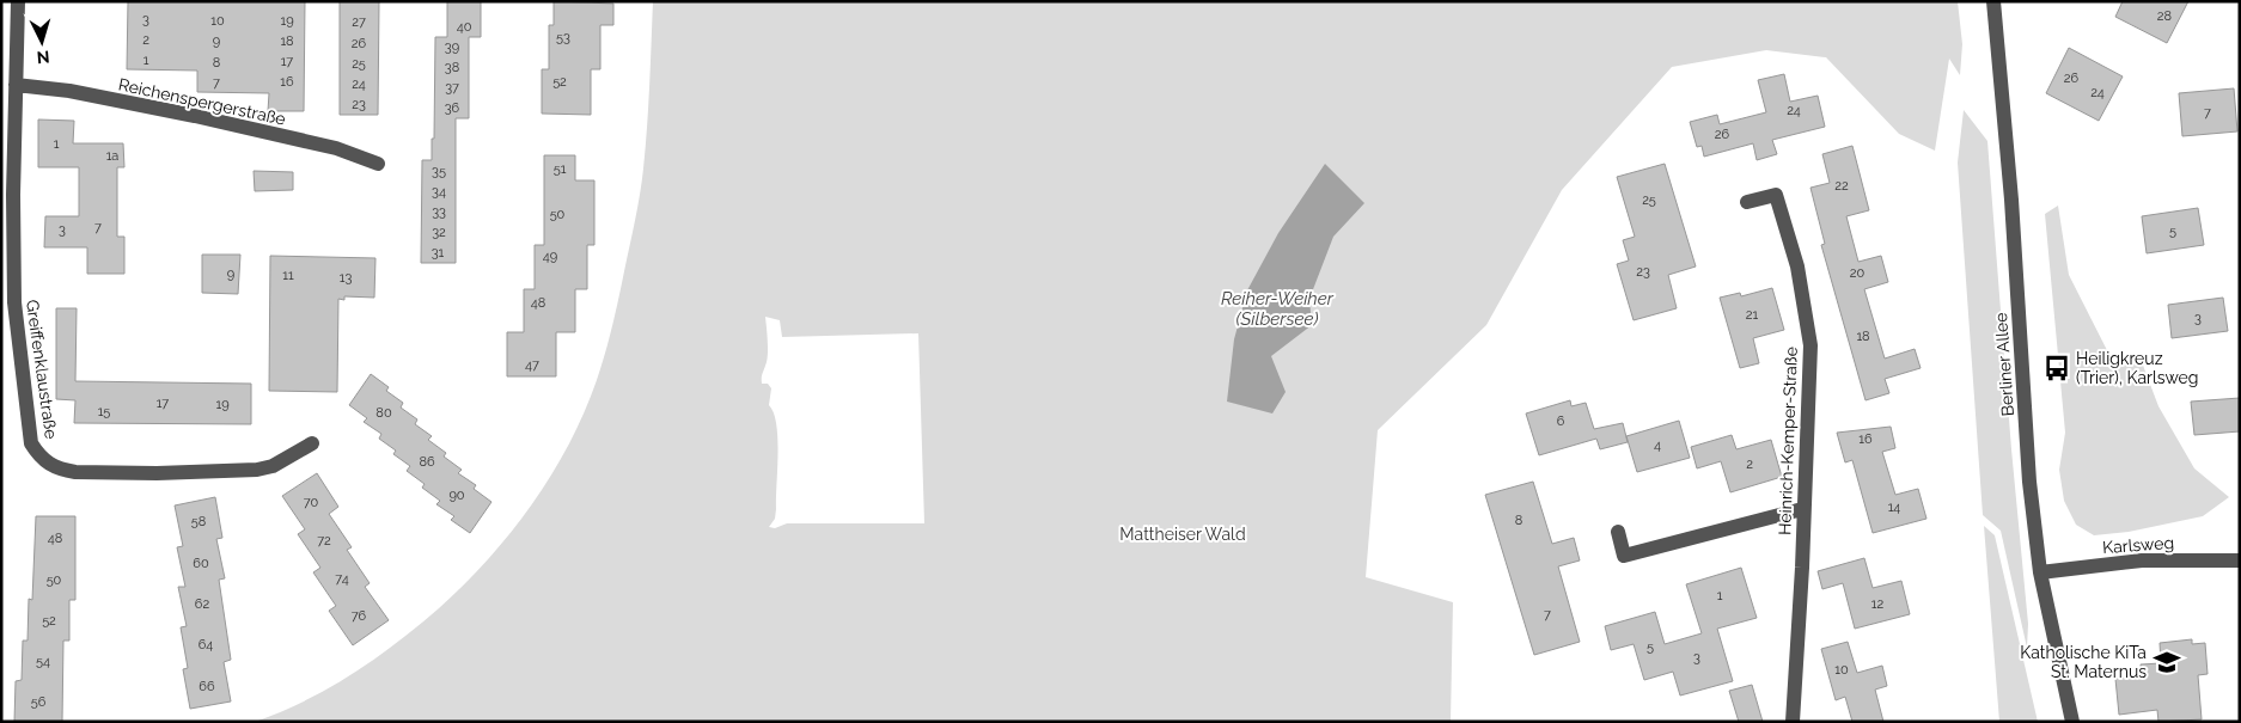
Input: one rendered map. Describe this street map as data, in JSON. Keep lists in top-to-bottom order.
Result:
{
  "streets": {
    "street": [
      "Reichenspergerstraße",
      "Berliner Allee",
      "Greiffenklaustraße",
      "Heinrich-Kemper-Straße",
      "Karlsweg"
    ]
  },
  "crossings": [
    ["Reichenspergerstraße", "Greiffenklaustraße"],
    ["Berliner Allee", "Karlsweg"]
  ],
  "water": ["Reiher-Weiher (Silbersee)"],
  "parks": ["Mattheiser Wald"],
  "places": {
    "bus stop": ["Heiligkreuz (Trier), Karlsweg"],
    "school or university": ["Katholische KiTa St. Maternus"]
  },
  "house_numbers": [
    "28",
    "3",
    "10",
    "19",
    "27",
    "40",
    "53",
    "2",
    "9",
    "18",
    "26",
    "39",
    "1",
    "17",
    "8",
    "25",
    "38",
    "26",
    "16",
    "52",
    "7",
    "24",
    "37",
    "24",
    "23",
    "36",
    "24",
    "7",
    "26",
    "1",
    "1a",
    "51",
    "35",
    "22",
    "34",
    "25",
    "33",
    "50",
    "7",
    "3",
    "5",
    "32",
    "31",
    "49",
    "23",
    "20",
    "9",
    "11",
    "13",
    "48",
    "21",
    "3",
    "18",
    "47",
    "17",
    "19",
    "15",
    "80",
    "6",
    "16",
    "4",
    "86",
    "2",
    "90",
    "70",
    "14",
    "8",
    "58",
    "48",
    "72",
    "60",
    "74",
    "50",
    "1",
    "62",
    "12",
    "7",
    "76",
    "52",
    "64",
    "5",
    "3",
    "54",
    "10",
    "66",
    "56"
  ],
  "north": "bottom"
}
